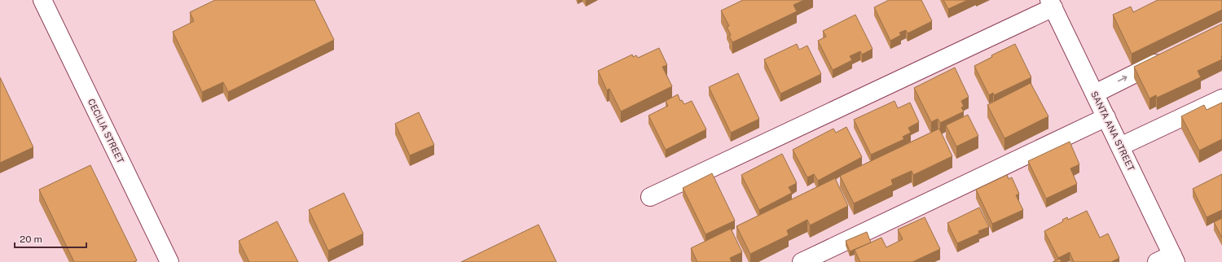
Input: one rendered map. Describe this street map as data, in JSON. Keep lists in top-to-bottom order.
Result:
{
  "streets": {
    "street": ["CECILIA STREET", "SANTA ANA STREET"]
  },
  "scale_bar": "20 m"
}
